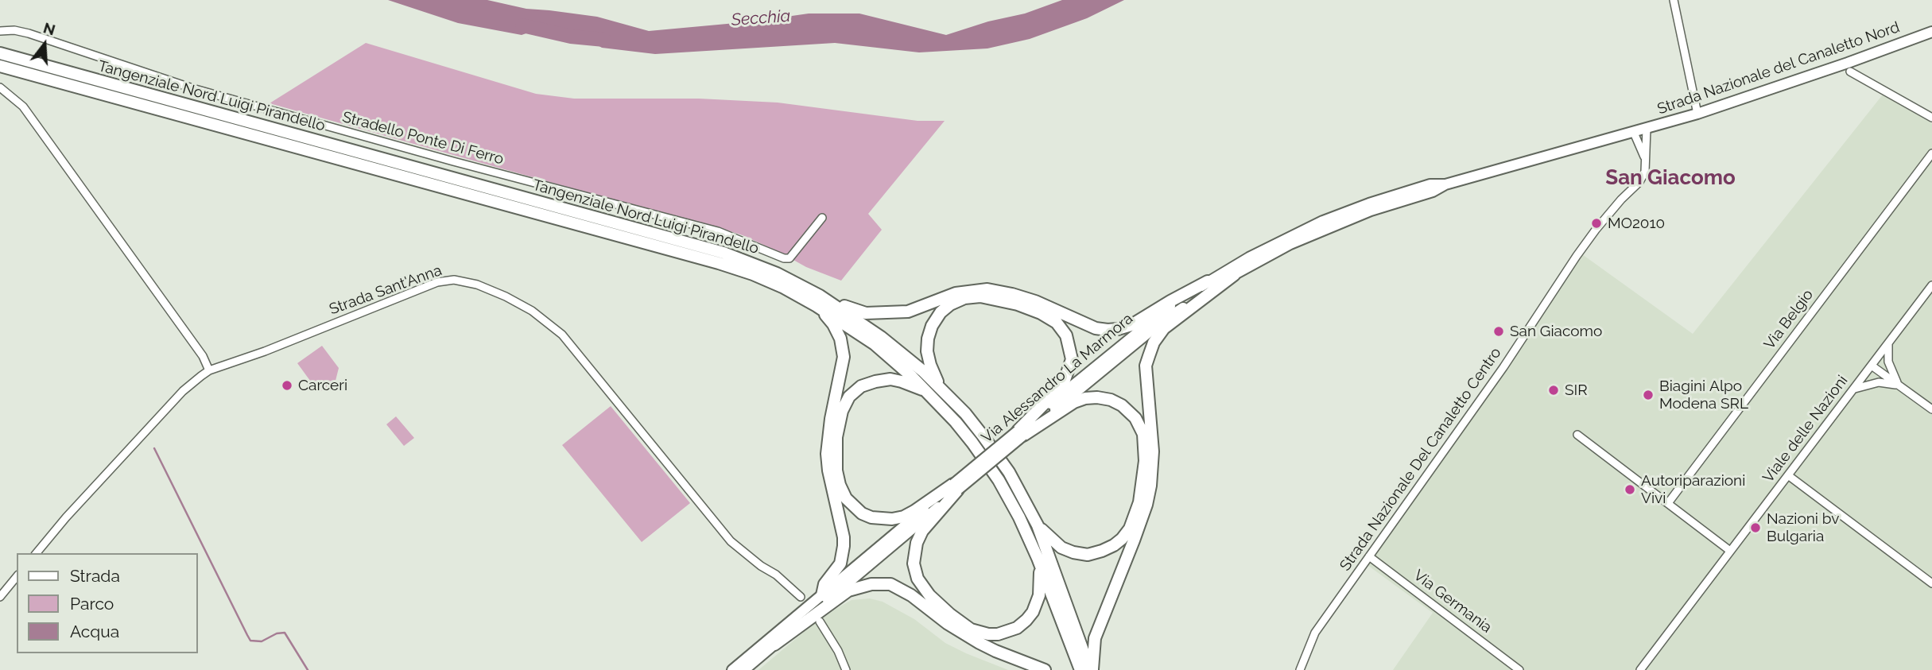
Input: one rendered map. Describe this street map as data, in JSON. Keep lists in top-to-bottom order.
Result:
{
  "streets": {
    "highway": ["Tangenziale Nord Luigi Pirandello"],
    "main road": ["Strada Nazionale del Canaletto Nord", "Via Alessandro La Marmora"],
    "street": [
      "Stradello Ponte Di Ferro",
      "Strada Sant'Anna",
      "Via Belgio",
      "Viale delle Nazioni",
      "Strada Nazionale Del Canaletto Centro",
      "Via Germania"
    ]
  },
  "crossings": [
    ["Strada Nazionale del Canaletto Nord", "Via Alessandro La Marmora"],
    ["Strada Nazionale del Canaletto Nord", "Strada Nazionale Del Canaletto Centro"],
    ["Strada Nazionale Del Canaletto Centro", "Via Germania"]
  ],
  "districts": ["San Giacomo"],
  "water": ["Secchia"],
  "places": [
    "MO2010",
    "San Giacomo",
    "Carceri",
    "SIR",
    "Biagini Alpo Modena SRL",
    "Autoriparazioni Vivi",
    "Nazioni bv Bulgaria"
  ],
  "legend": ["Strada", "Parco", "Acqua"],
  "north": "top"
}
